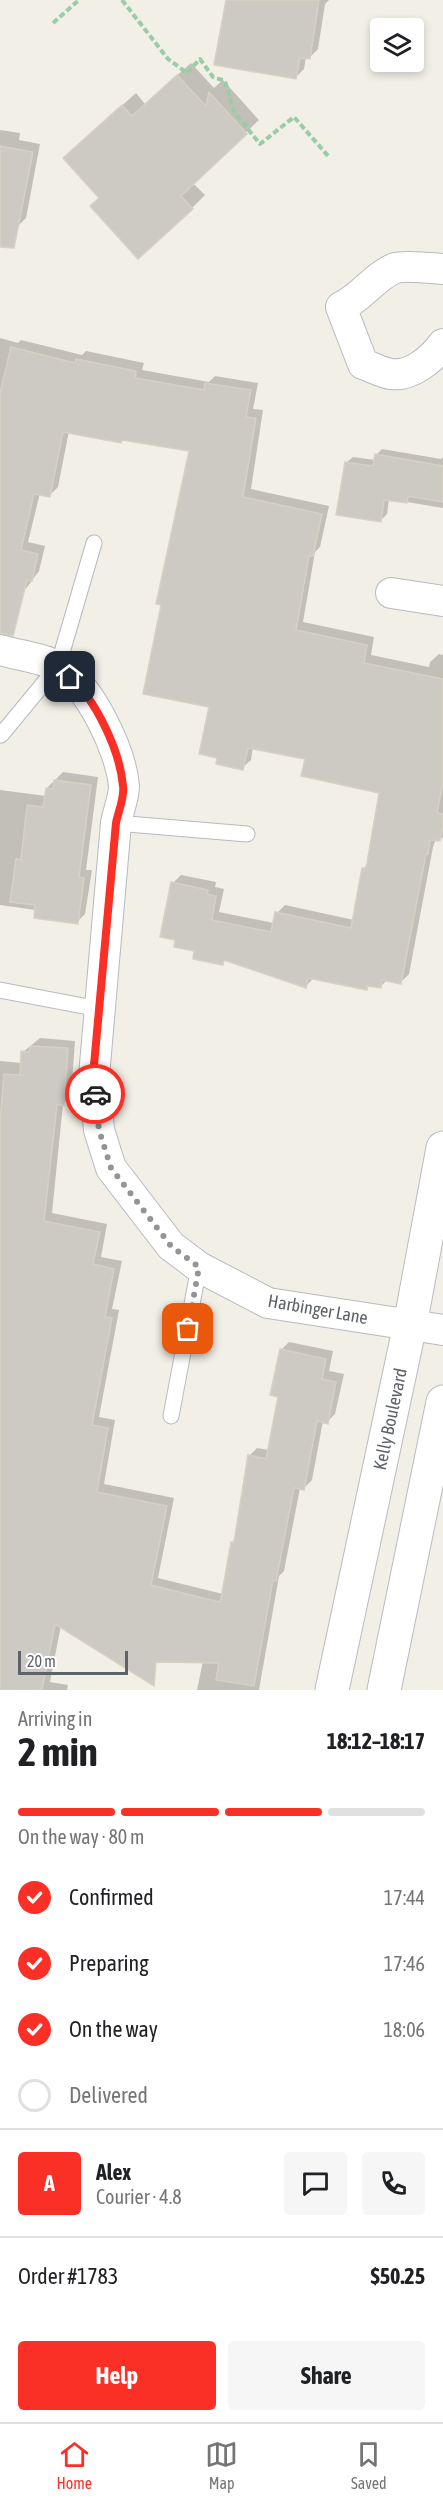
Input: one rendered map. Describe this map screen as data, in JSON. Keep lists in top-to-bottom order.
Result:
{
  "streets": {
    "main road": ["Kelly Boulevard"],
    "street": ["Harbinger Lane"]
  },
  "crossings": [
    ["Harbinger Lane", "Kelly Boulevard"]
  ],
  "scale_bar": "20 m",
  "page": {
    "scale": "20 m",
    "heading": ["2 min", "Arriving in", "18:12–18:17"],
    "panel": [
      "Alex",
      "Courier · 4.8",
      "Order #1783",
      "$50.25"
    ],
    "bar": "On the way · 80 m",
    "list": [
      ["Confirmed", "17:44"],
      ["Preparing", "17:46"],
      ["On the way", "18:06"],
      "Delivered"
    ],
    "round": "A",
    "buttons": ["Help", "Share"],
    "tabs": ["Home", "Map", "Saved"]
  }
}
